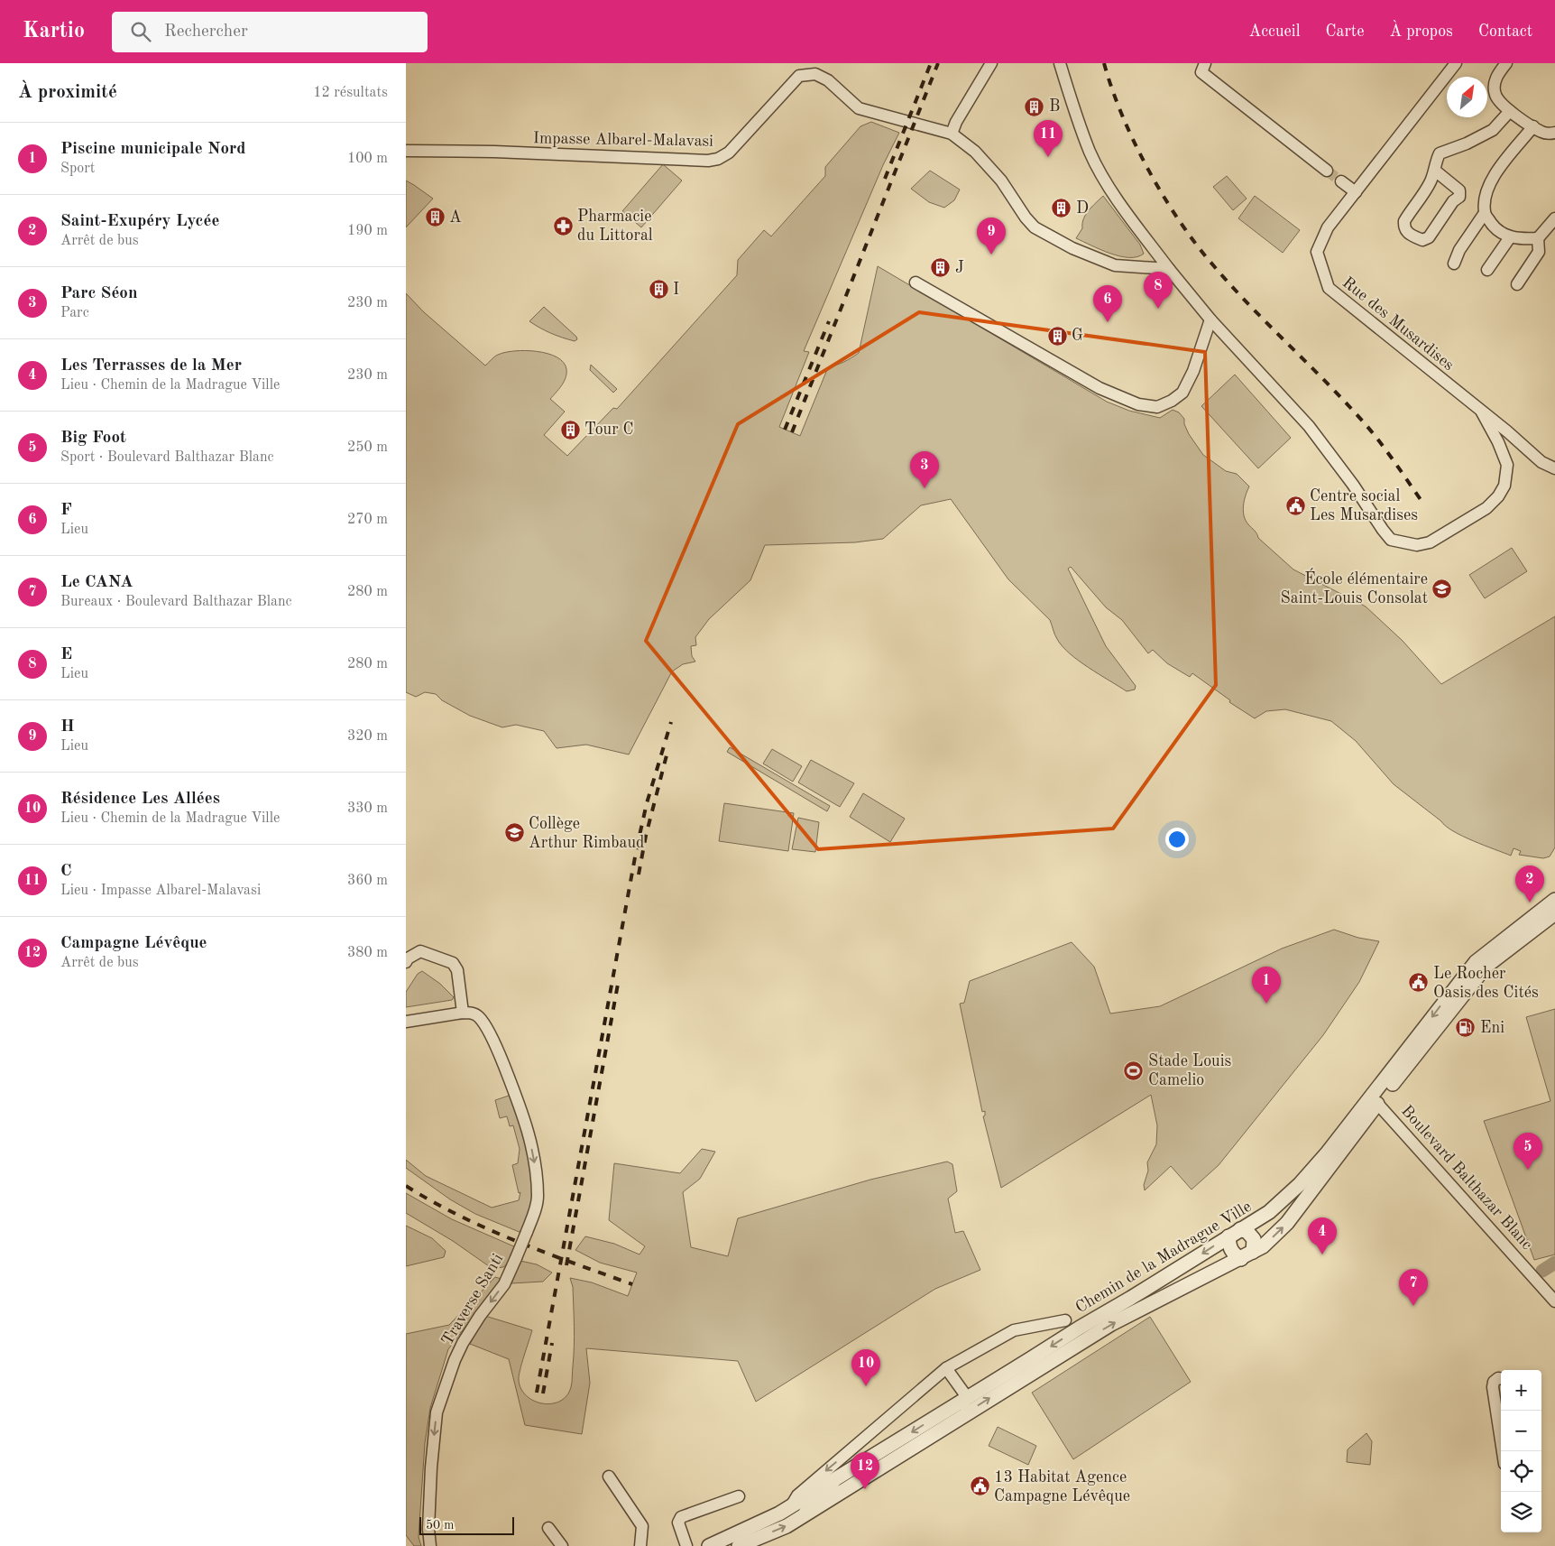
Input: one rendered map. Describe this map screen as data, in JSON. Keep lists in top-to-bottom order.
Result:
{
  "streets": {
    "street": [
      "Impasse Albarel-Malavasi",
      "Rue des Musardises",
      "Boulevard Balthazar Blanc",
      "Chemin de la Madrague Ville",
      "Traverse Santi"
    ]
  },
  "crossings": [
    ["Boulevard Balthazar Blanc", "Chemin de la Madrague Ville"]
  ],
  "one_way": ["Traverse Santi"],
  "places": {
    "building": [
      "B",
      "D",
      "A",
      "J",
      "I",
      "G",
      "Tour C"
    ],
    "pharmacy": ["Pharmacie du Littoral"],
    "public building": ["Centre social Les Musardises", "Le Rocher Oasis des Cités", "13 Habitat Agence Campagne Lévêque"],
    "school or university": ["École élémentaire Saint-Louis Consolat", "Collège Arthur Rimbaud"],
    "fuel station": ["Eni"],
    "sports": ["Stade Louis Camelio"]
  },
  "scale_bar": "50 m",
  "north": "top right",
  "page": {
    "header": "Kartio",
    "search": "Rechercher",
    "nav": [
      "Accueil",
      "Carte",
      "À propos",
      "Contact"
    ],
    "heading": ["À proximité", "12 résultats"],
    "pins": [
      "11",
      "9",
      "8",
      "6",
      "3",
      "2",
      "1",
      "5",
      "4",
      "7",
      "10",
      "12"
    ],
    "list": [
      {
        "mark": "1",
        "name": "Piscine municipale Nord",
        "note": "Sport",
        "value": "100 m"
      },
      {
        "mark": "2",
        "name": "Saint-Exupéry Lycée",
        "note": "Arrêt de bus",
        "value": "190 m"
      },
      {
        "mark": "3",
        "name": "Parc Séon",
        "note": "Parc",
        "value": "230 m"
      },
      {
        "mark": "4",
        "name": "Les Terrasses de la Mer",
        "note": "Lieu · Chemin de la Madrague Ville",
        "value": "230 m"
      },
      {
        "mark": "5",
        "name": "Big Foot",
        "note": "Sport · Boulevard Balthazar Blanc",
        "value": "250 m"
      },
      {
        "mark": "6",
        "name": "F",
        "note": "Lieu",
        "value": "270 m"
      },
      {
        "mark": "7",
        "name": "Le CANA",
        "note": "Bureaux · Boulevard Balthazar Blanc",
        "value": "280 m"
      },
      {
        "mark": "8",
        "name": "E",
        "note": "Lieu",
        "value": "280 m"
      },
      {
        "mark": "9",
        "name": "H",
        "note": "Lieu",
        "value": "320 m"
      },
      {
        "mark": "10",
        "name": "Résidence Les Allées",
        "note": "Lieu · Chemin de la Madrague Ville",
        "value": "330 m"
      },
      {
        "mark": "11",
        "name": "C",
        "note": "Lieu · Impasse Albarel-Malavasi",
        "value": "360 m"
      },
      {
        "mark": "12",
        "name": "Campagne Lévêque",
        "note": "Arrêt de bus",
        "value": "380 m"
      }
    ],
    "map_buttons": ["+", "−"],
    "scale": "50 m"
  }
}
